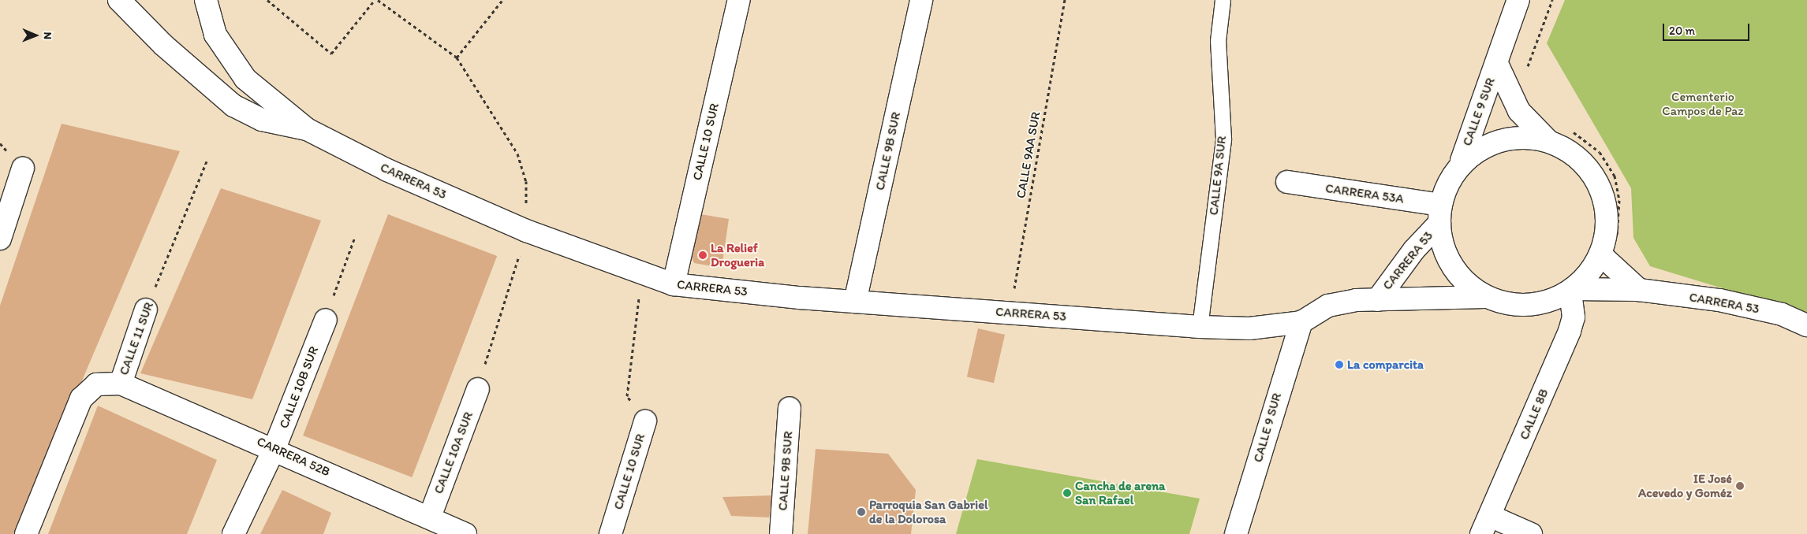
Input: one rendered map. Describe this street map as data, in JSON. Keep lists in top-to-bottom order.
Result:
{
  "streets": {
    "street": [
      "CALLE 9 SUR",
      "CALLE 10 SUR",
      "CALLE 9B SUR",
      "CARRERA 53",
      "CARRERA 53A",
      "CALLE 11 SUR",
      "CALLE 10B SUR",
      "CALLE 8B",
      "CALLE 10A SUR",
      "CARRERA 52B"
    ],
    "lane": ["CALLE 9A SUR"],
    "path": ["CALLE 9AA SUR"]
  },
  "crossings": [
    ["CALLE 9 SUR", "CARRERA 53"],
    ["CALLE 9 SUR", "CARRERA 53A"],
    ["CALLE 10 SUR", "CARRERA 53"],
    ["CALLE 9B SUR", "CARRERA 53"],
    ["CALLE 9AA SUR", "CARRERA 53"],
    ["CALLE 9A SUR", "CARRERA 53"],
    ["CARRERA 53", "CARRERA 53A"],
    ["CARRERA 53", "CALLE 8B"],
    ["CALLE 11 SUR", "CARRERA 52B"],
    ["CALLE 10B SUR", "CARRERA 52B"],
    ["CALLE 10A SUR", "CARRERA 52B"]
  ],
  "parks": ["Cementerio Campos de Paz"],
  "places": [
    "La Relief Drogueria",
    "La comparcita",
    "IE José Acevedo y Goméz",
    "Cancha de arena San Rafael",
    "Parroquia San Gabriel de la Dolorosa"
  ],
  "scale_bar": "20 m",
  "north": "right"
}
